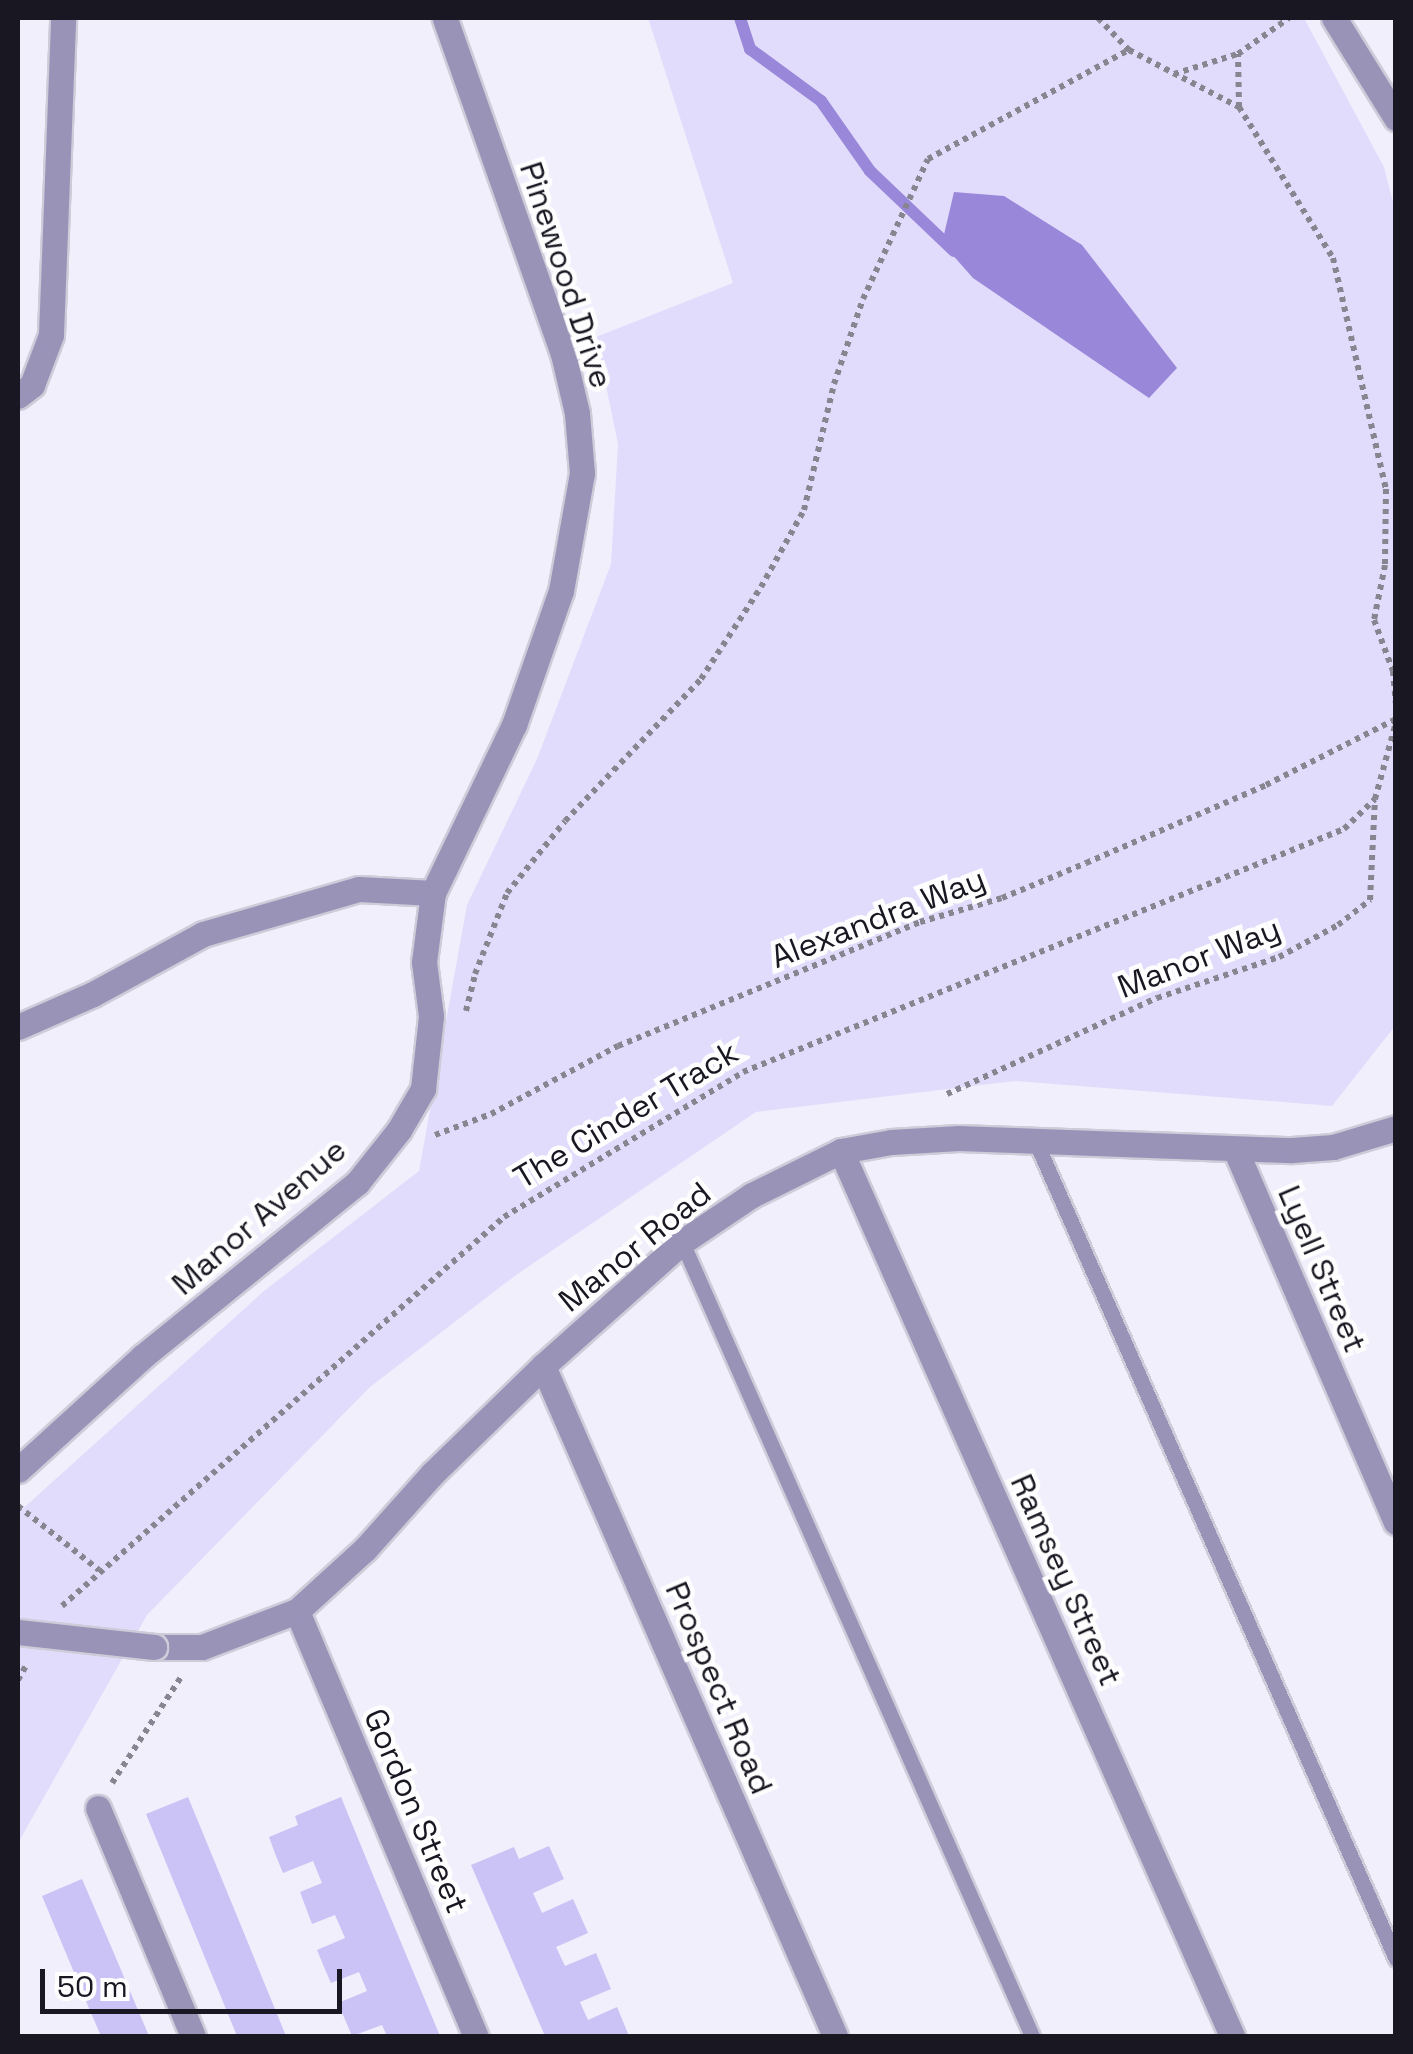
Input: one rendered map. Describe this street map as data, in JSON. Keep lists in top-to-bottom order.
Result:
{
  "streets": {
    "street": [
      "Pinewood Drive",
      "Manor Avenue",
      "Manor Road",
      "Lyell Street",
      "Ramsey Street",
      "Prospect Road",
      "Gordon Street"
    ],
    "path": ["Alexandra Way", "Manor Way", "The Cinder Track"]
  },
  "crossings": [
    ["Pinewood Drive", "Manor Avenue"],
    ["Alexandra Way", "Manor Avenue"],
    ["Manor Way", "The Cinder Track"],
    ["Manor Road", "Lyell Street"],
    ["Manor Road", "Ramsey Street"],
    ["Manor Road", "Prospect Road"],
    ["Manor Road", "Gordon Street"]
  ],
  "scale_bar": "50 m"
}
